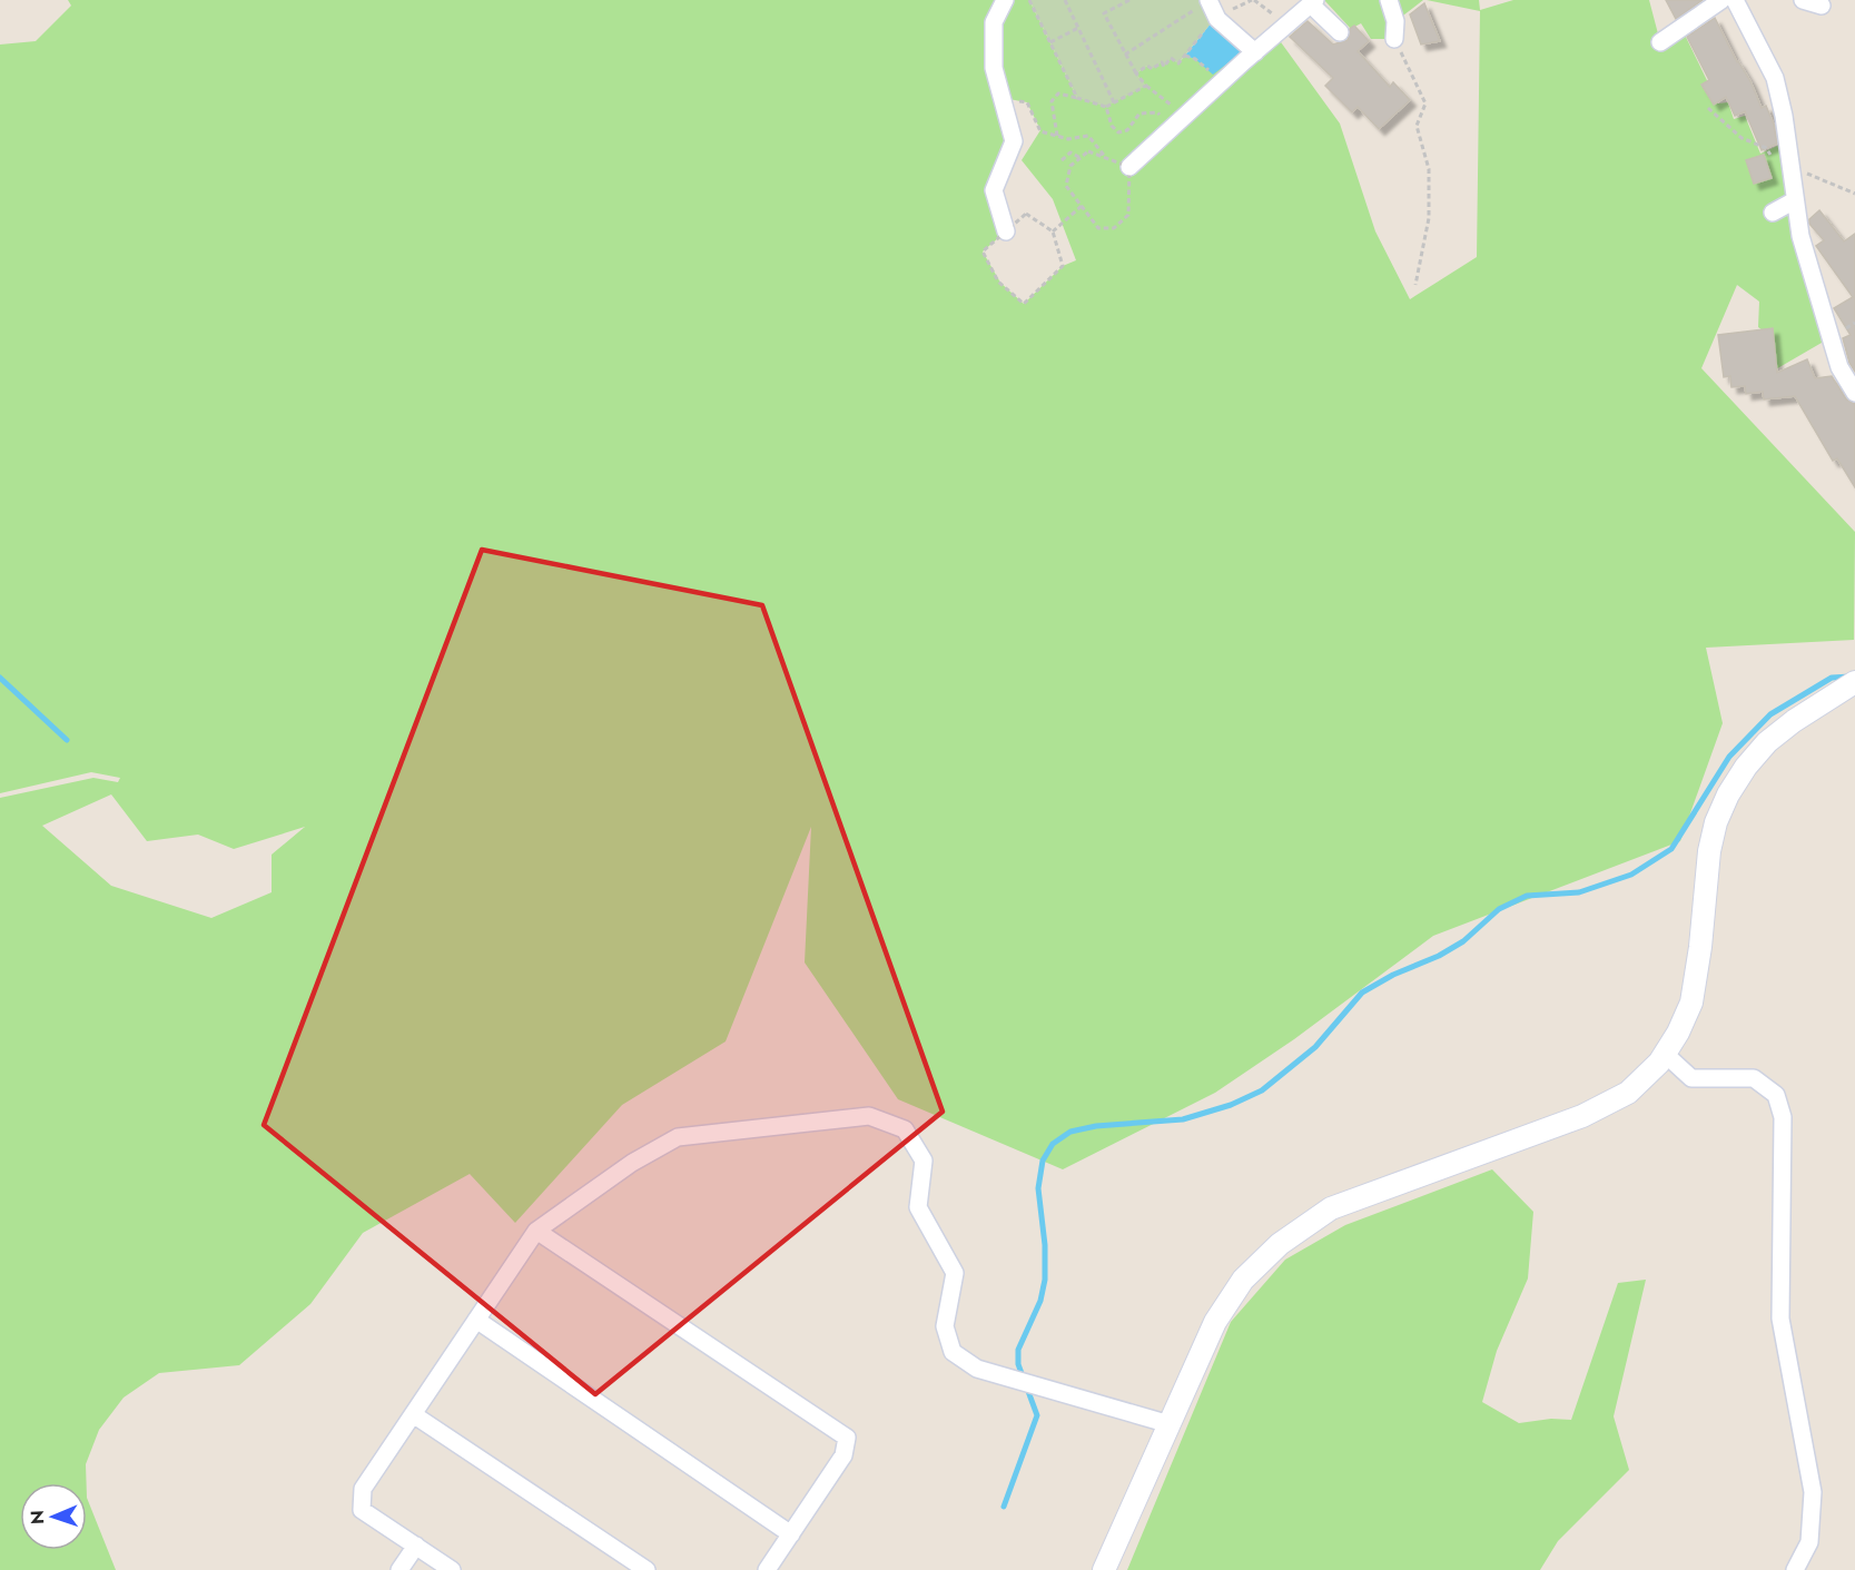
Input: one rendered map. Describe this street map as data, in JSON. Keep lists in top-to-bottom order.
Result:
{
  "north": "left"
}
